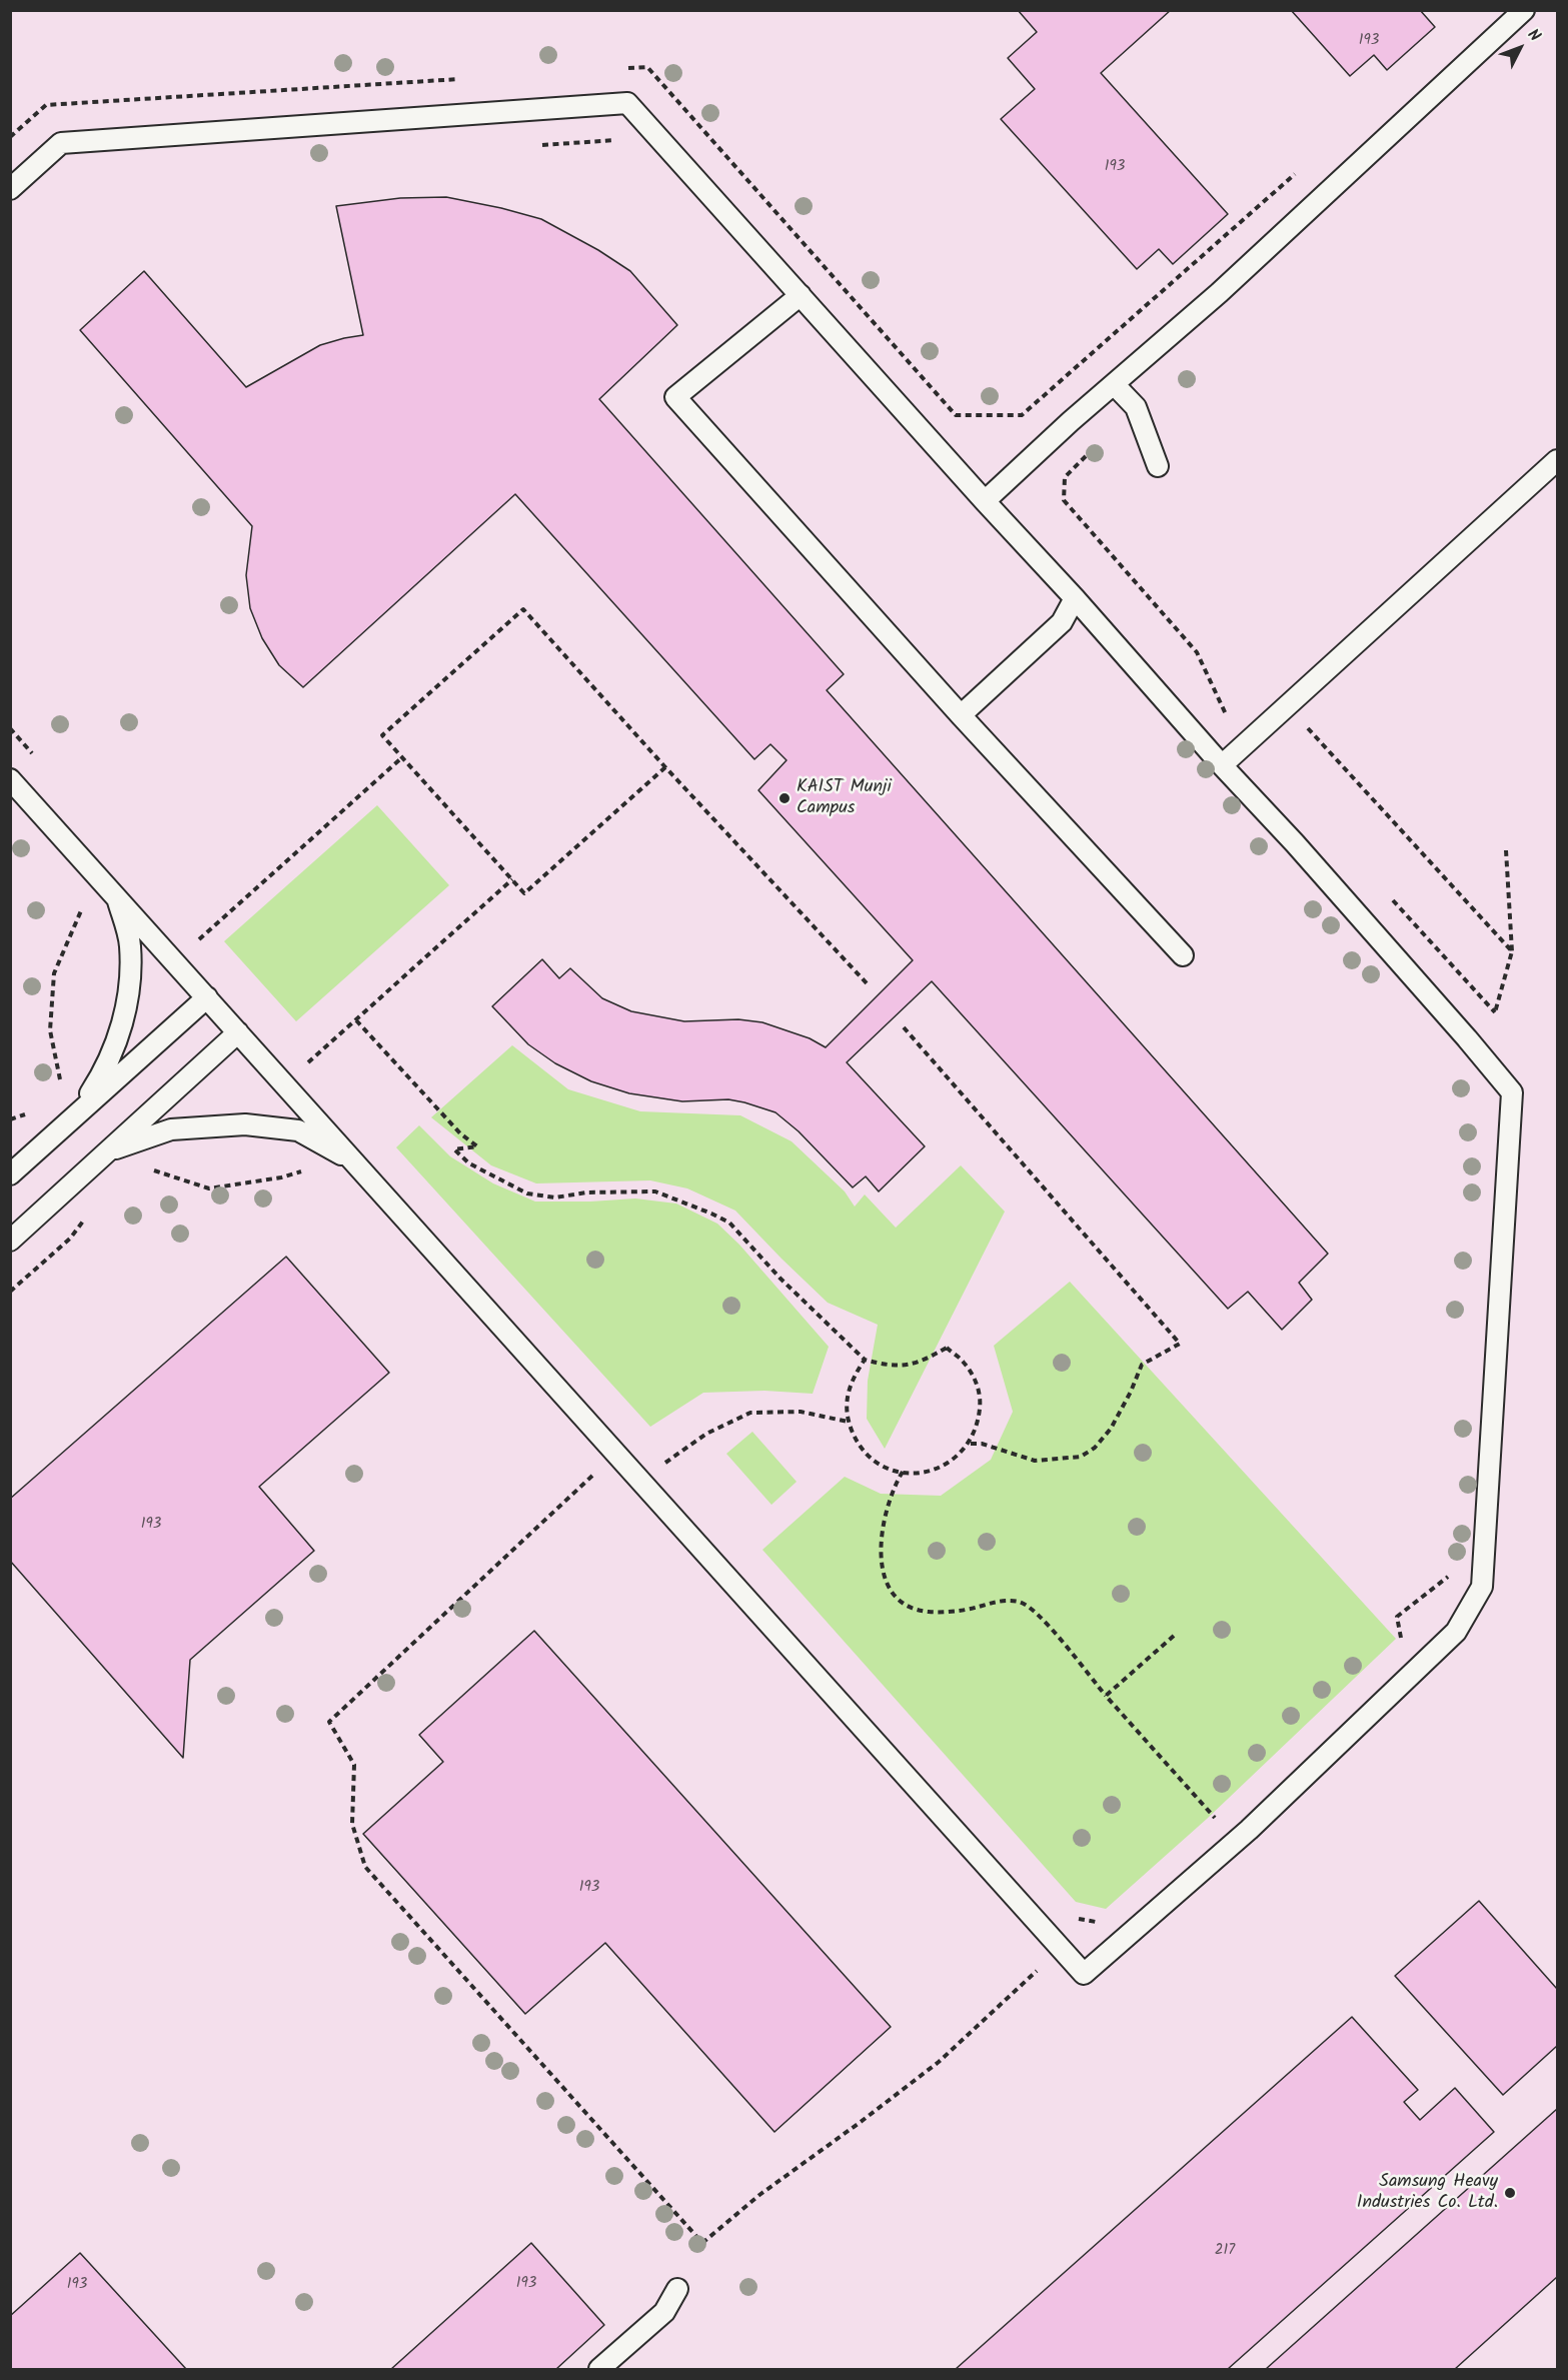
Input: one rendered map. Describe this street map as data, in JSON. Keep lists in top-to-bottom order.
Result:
{
  "places": ["KAIST Munji Campus", "Samsung Heavy Industries Co. Ltd."],
  "house_numbers": [
    "193",
    "193",
    "193",
    "193",
    "217",
    "193",
    "193"
  ],
  "north": "top right"
}
